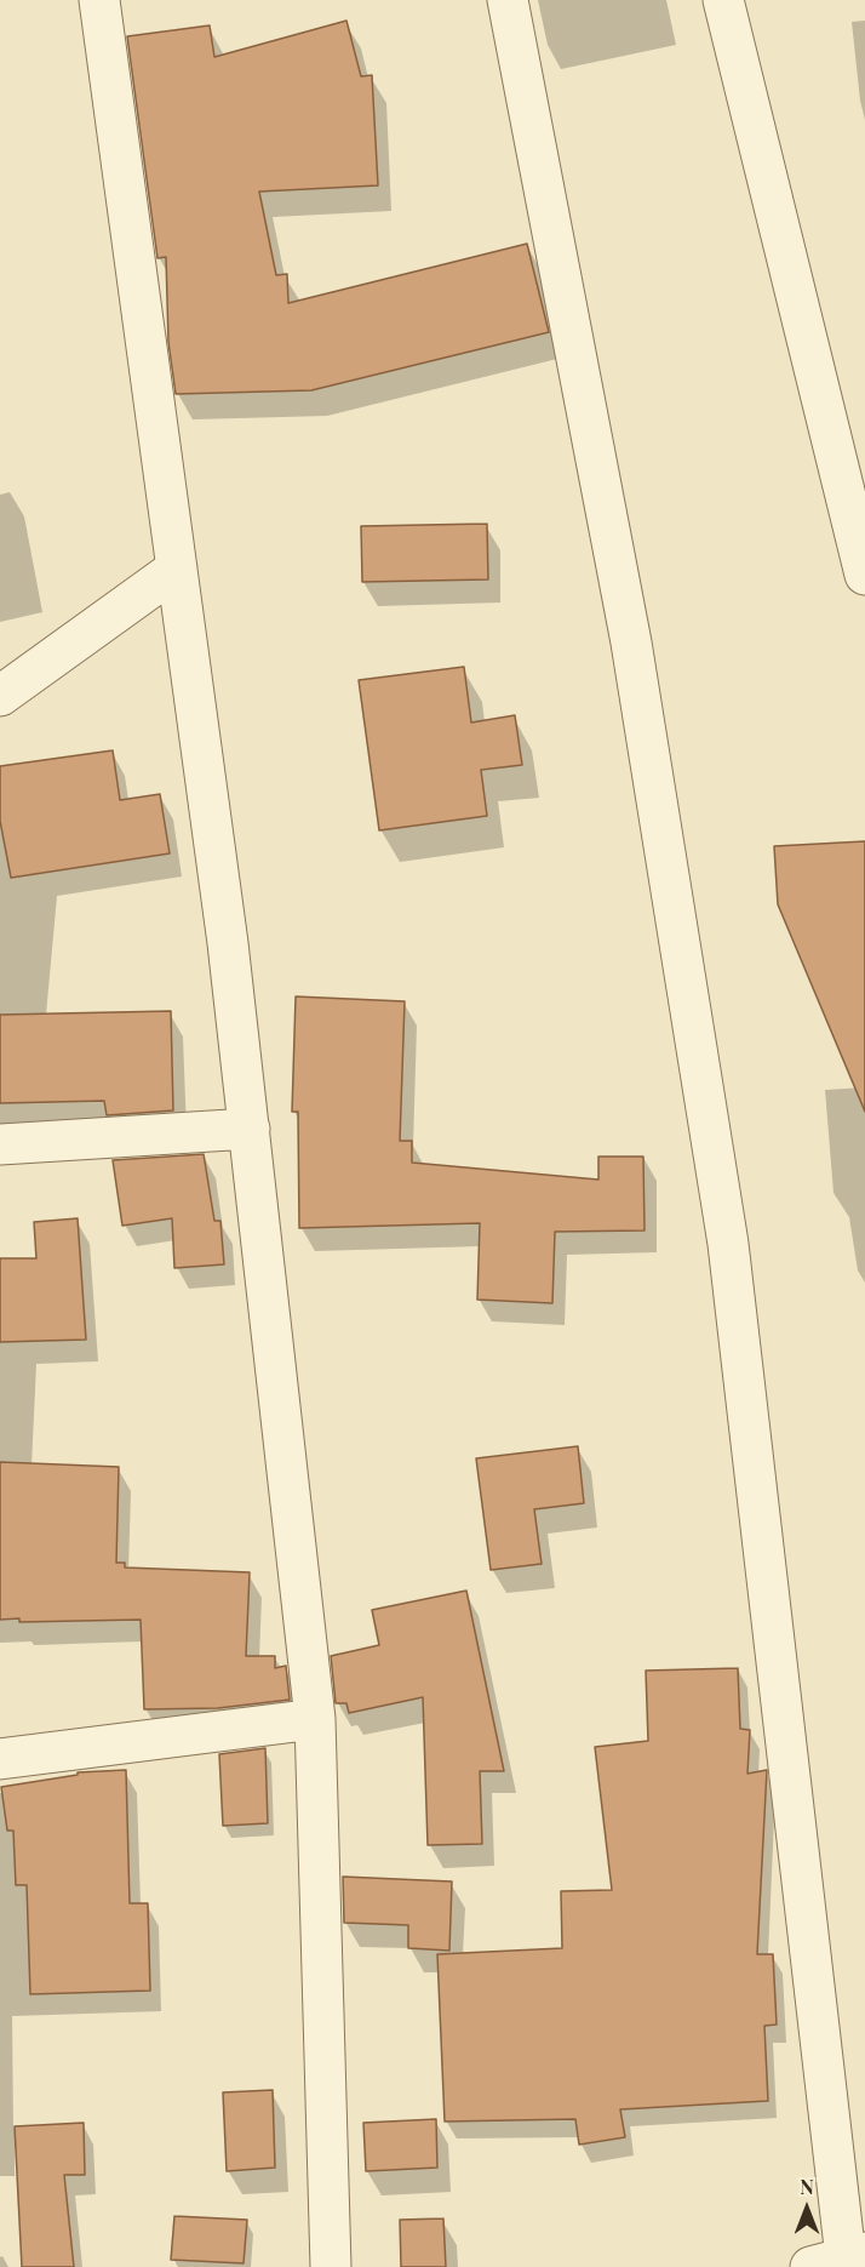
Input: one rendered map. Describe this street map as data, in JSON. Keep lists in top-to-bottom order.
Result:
{
  "north": "top"
}
